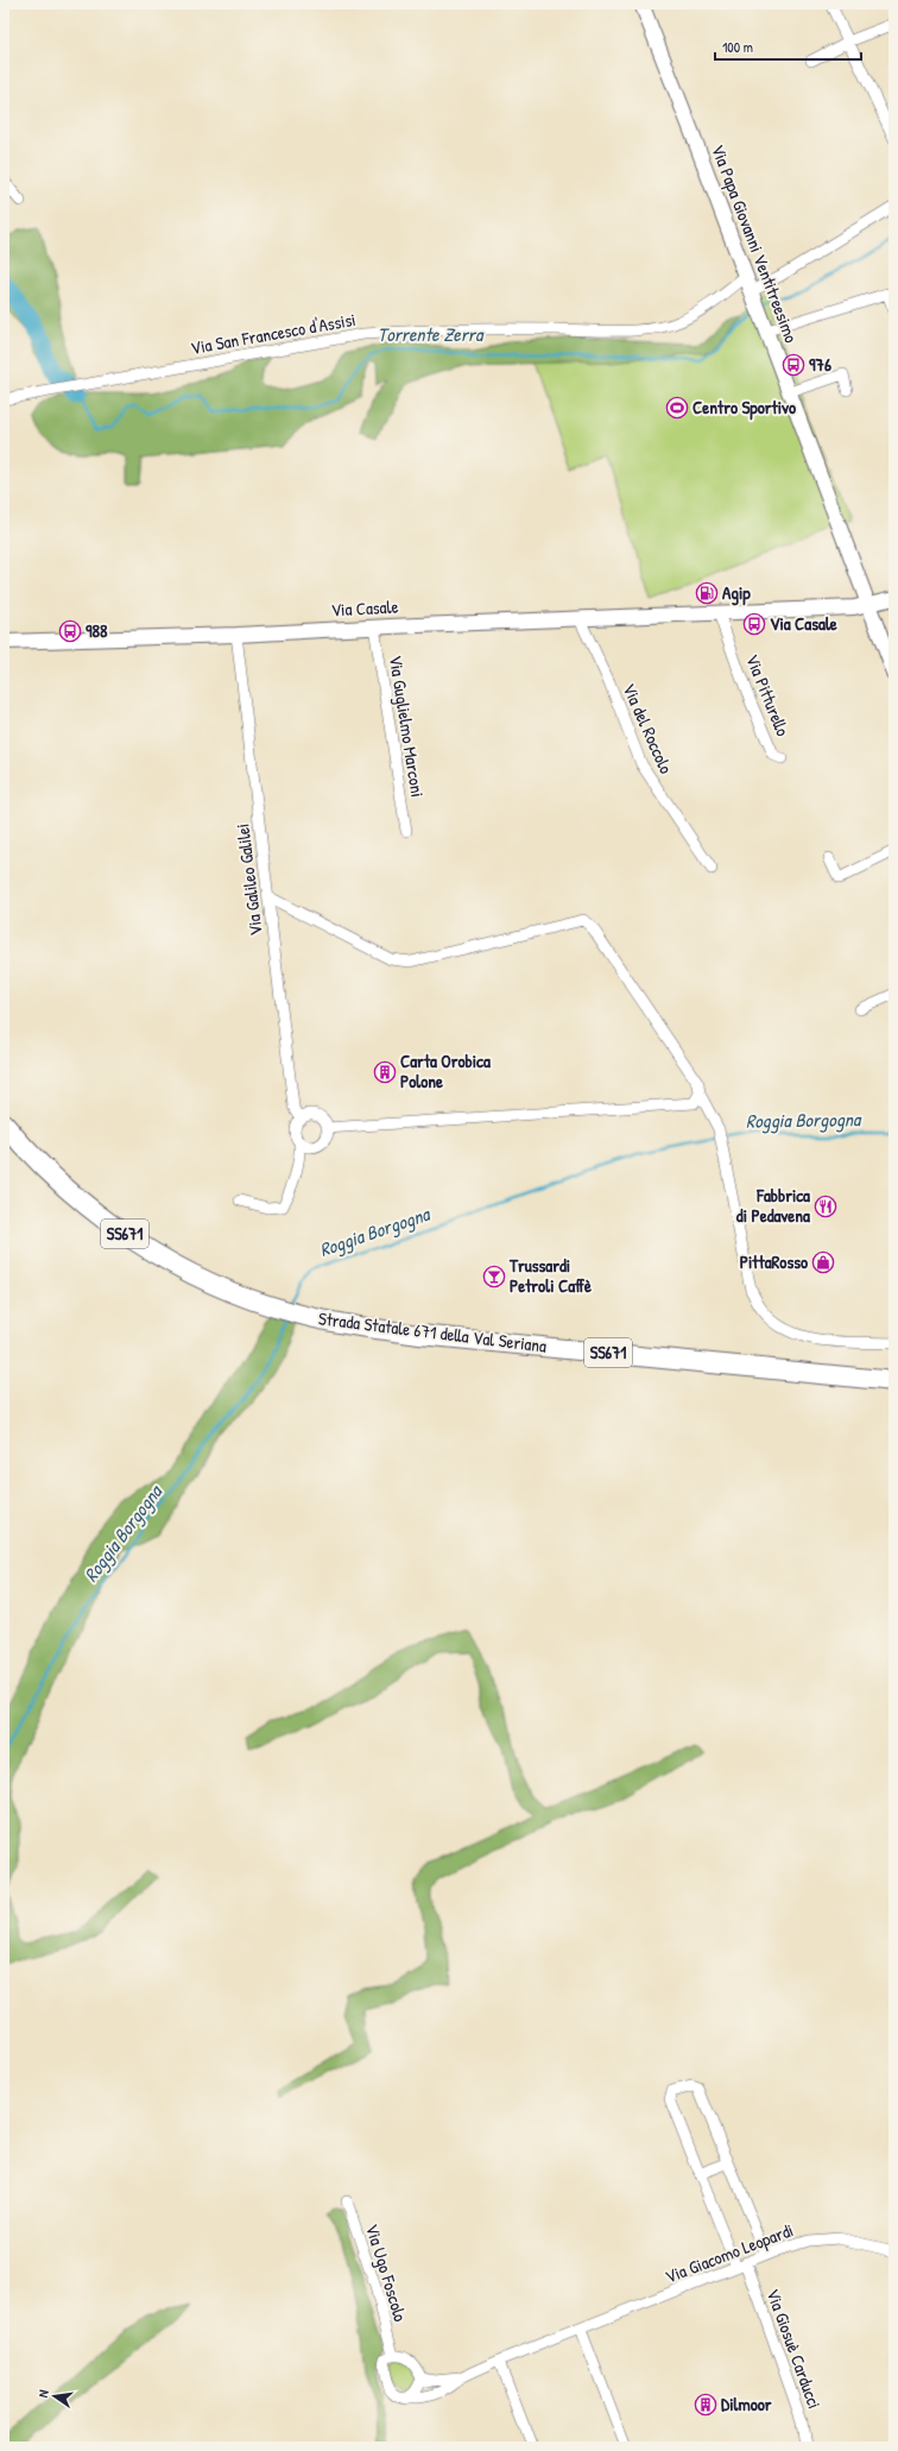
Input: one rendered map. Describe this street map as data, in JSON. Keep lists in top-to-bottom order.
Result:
{
  "streets": {
    "highway": ["SS671", "Strada Statale 671 della Val Seriana"],
    "street": [
      "Via Papa Giovanni Ventitreesimo",
      "Via San Francesco d'Assisi",
      "Via Casale",
      "Via Pitturello",
      "Via Guglielmo Marconi",
      "Via del Roccolo",
      "Via Galileo Galilei",
      "Via Giacomo Leopardi",
      "Via Ugo Foscolo",
      "Via Giosuè Carducci"
    ]
  },
  "crossings": [
    ["Via Papa Giovanni Ventitreesimo", "Via San Francesco d'Assisi"],
    ["Via Papa Giovanni Ventitreesimo", "Via Casale"],
    ["Via Casale", "Via Pitturello"],
    ["Via Casale", "Via Guglielmo Marconi"],
    ["Via Casale", "Via del Roccolo"],
    ["Via Casale", "Via Galileo Galilei"],
    ["Via Giacomo Leopardi", "Via Ugo Foscolo"],
    ["Via Giacomo Leopardi", "Via Giosuè Carducci"]
  ],
  "water": ["Torrente Zerra", "Roggia Borgogna"],
  "places": {
    "bus stop": ["976", "Via Casale", "988"],
    "sports": ["Centro Sportivo"],
    "fuel station": ["Agip"],
    "building": ["Carta Orobica Polone", "Dilmoor"],
    "restaurant": ["Fabbrica di Pedavena"],
    "shop": ["PittaRosso"],
    "bar": ["Trussardi Petroli Caffè"]
  },
  "scale_bar": "100 m",
  "north": "left"
}
